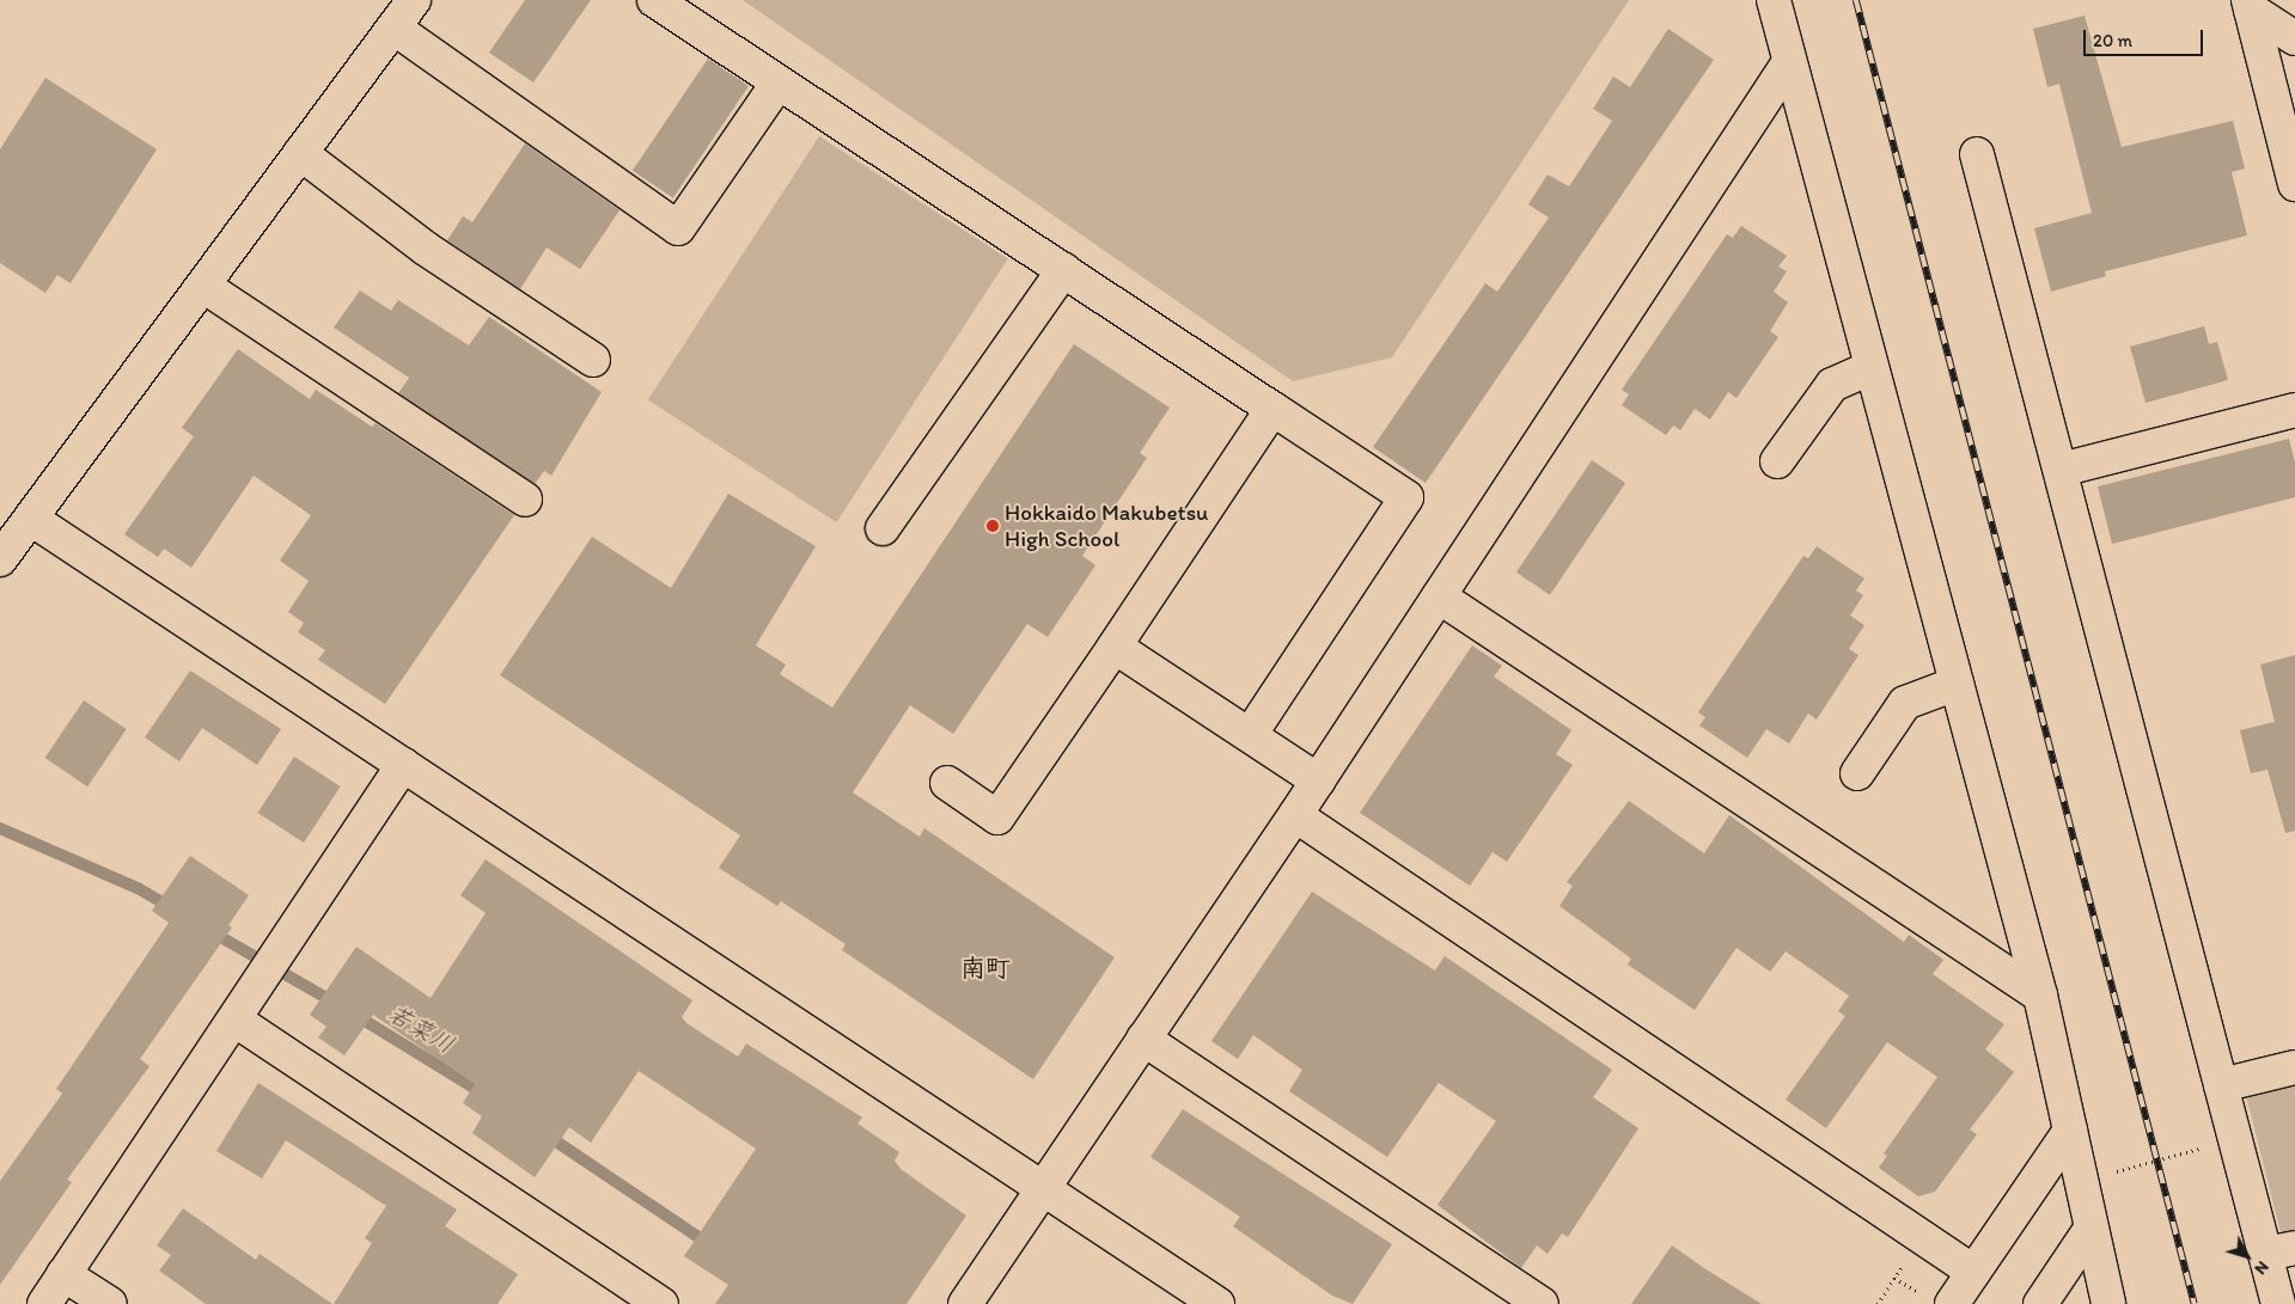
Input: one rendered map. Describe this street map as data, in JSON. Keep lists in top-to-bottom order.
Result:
{
  "districts": ["南町"],
  "water": ["若菜川"],
  "places": ["Hokkaido Makubetsu High School"],
  "scale_bar": "20 m",
  "north": "bottom right"
}
